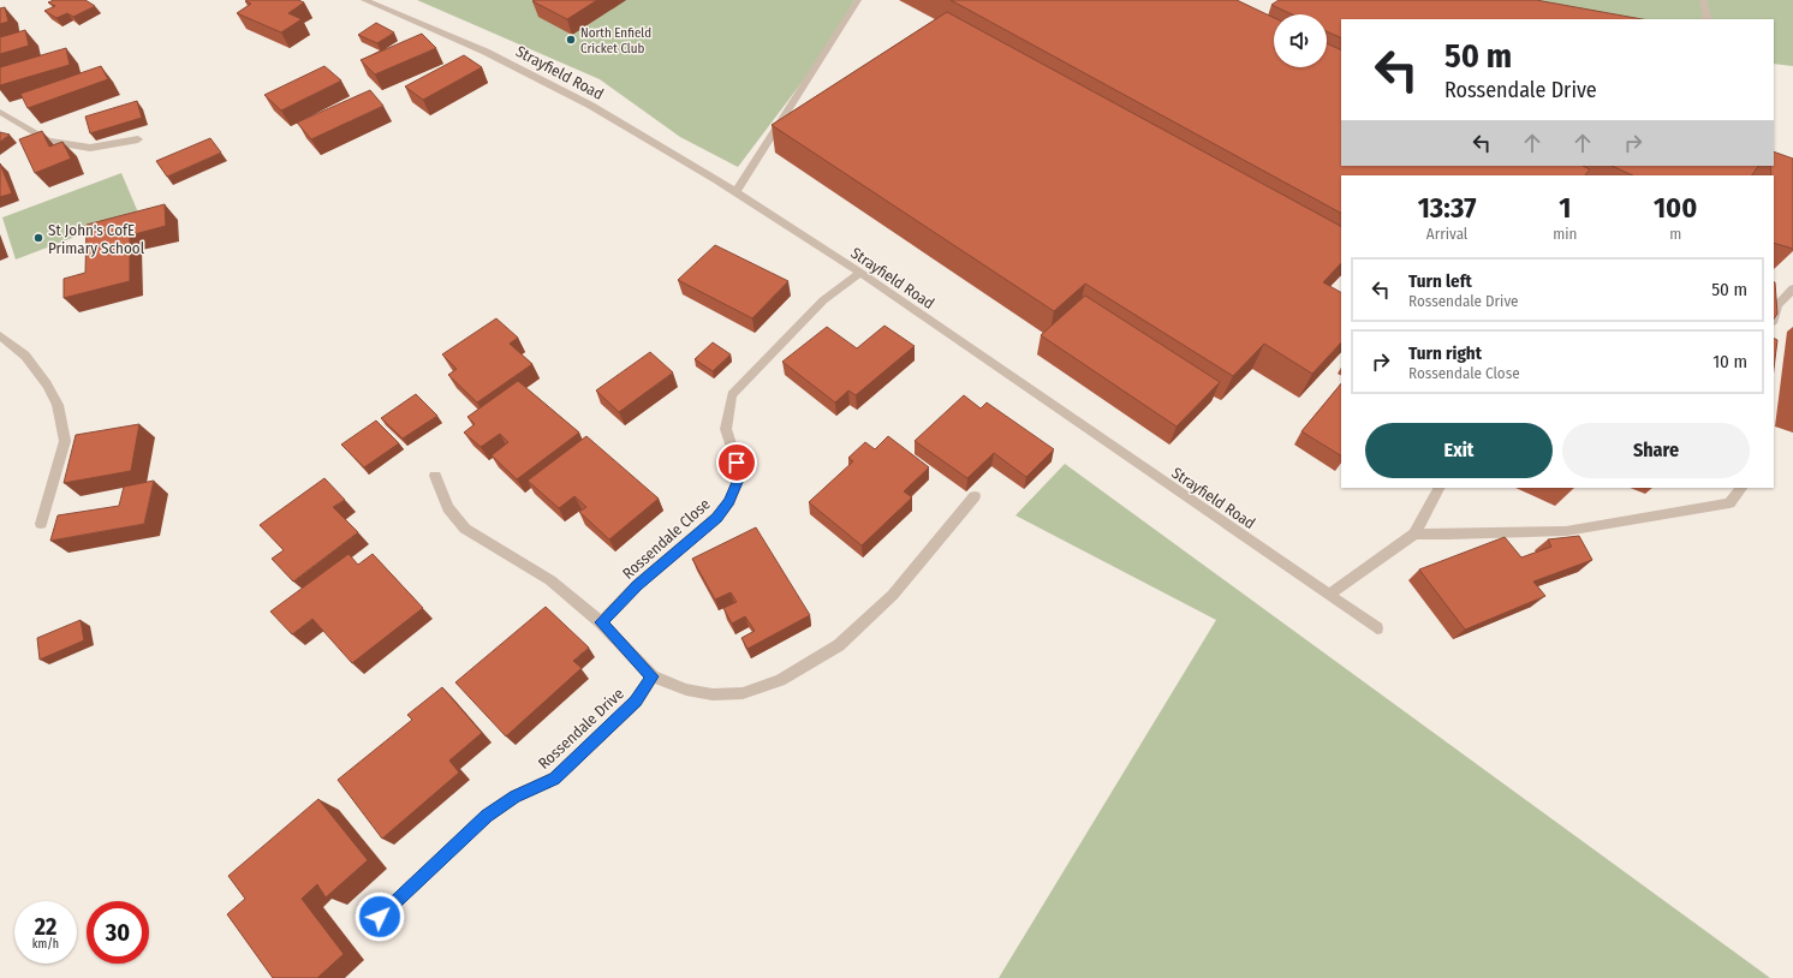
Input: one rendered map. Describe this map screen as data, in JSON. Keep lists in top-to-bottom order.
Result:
{
  "streets": {
    "street": ["Strayfield Road", "Rossendale Close", "Rossendale Drive"]
  },
  "crossings": [
    ["Strayfield Road", "Rossendale Close"]
  ],
  "places": ["North Enfield Cricket Club", "St John's CofE Primary School"],
  "page": {
    "turn": ["50 m", "Rossendale Drive"],
    "eta": [
      "13:37",
      "Arrival",
      "1",
      "min",
      "100",
      "m"
    ],
    "list": [
      {
        "name": "Turn left",
        "note": "Rossendale Drive",
        "value": "50 m"
      },
      {
        "name": "Turn right",
        "note": "Rossendale Close",
        "value": "10 m"
      }
    ],
    "buttons": ["Exit", "Share"],
    "speed": "22 km/h",
    "limit": "30"
  }
}
